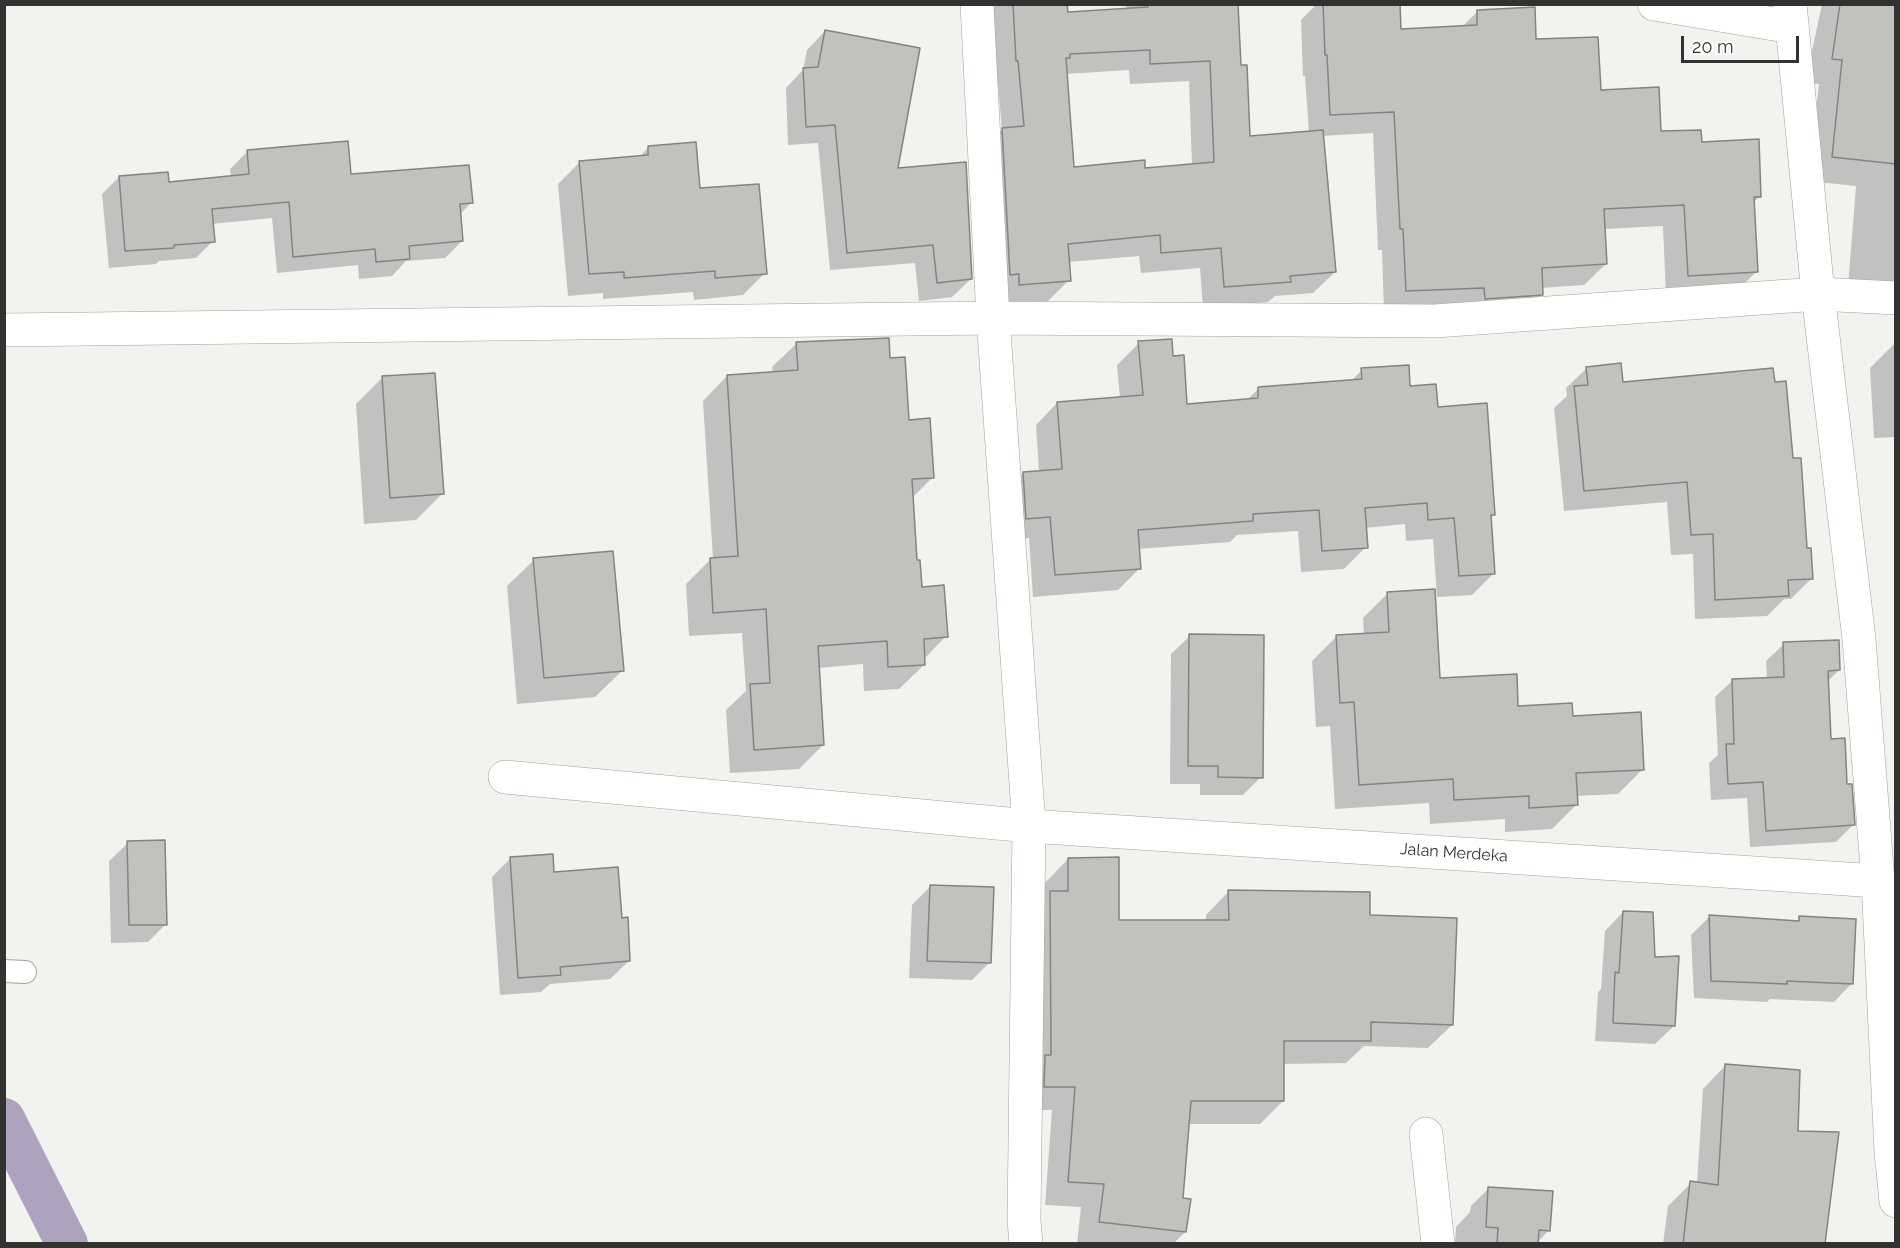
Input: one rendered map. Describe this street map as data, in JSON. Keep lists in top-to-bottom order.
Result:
{
  "streets": {
    "street": ["Jalan Merdeka"]
  },
  "scale_bar": "20 m"
}
